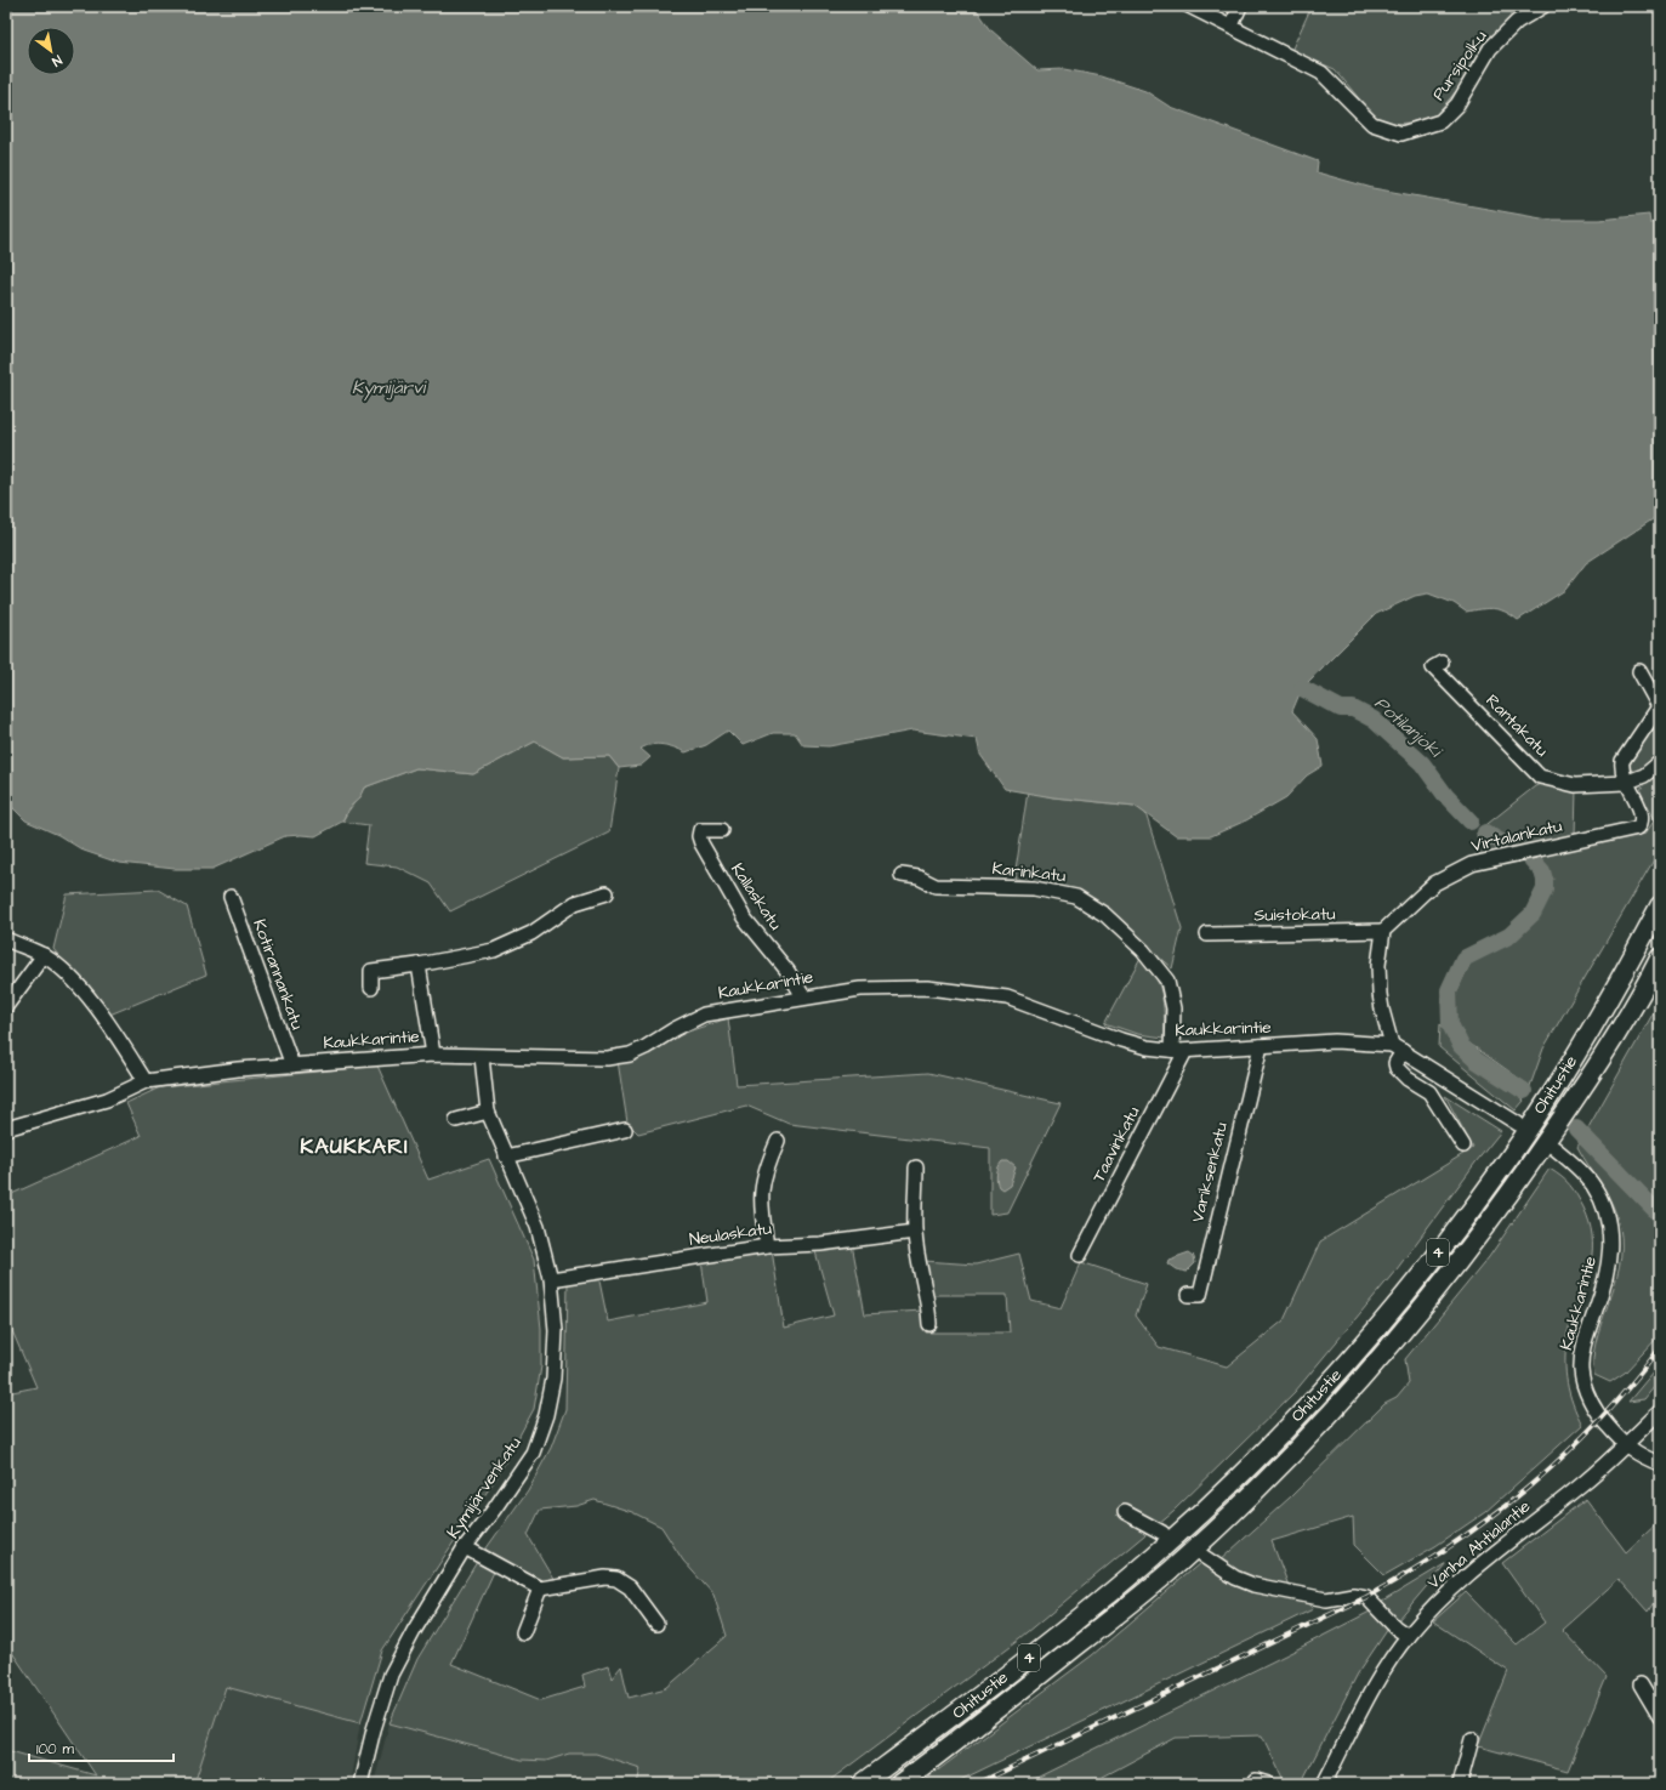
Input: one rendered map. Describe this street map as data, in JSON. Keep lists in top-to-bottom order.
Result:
{
  "streets": {
    "highway": ["Ohitustie", "4"],
    "street": [
      "Pursipolku",
      "Rantakatu",
      "Virtalankatu",
      "Karinkatu",
      "Kallaskatu",
      "Suistokatu",
      "Kotirannankatu",
      "Kaukkarintie",
      "Taavinkatu",
      "Variksenkatu",
      "Neulaskatu",
      "Kymijärvenkatu",
      "Vanha Ahtialantie"
    ]
  },
  "crossings": [
    ["Rantakatu", "Virtalankatu"],
    ["Virtalankatu", "Suistokatu"],
    ["Karinkatu", "Kaukkarintie"],
    ["Kallaskatu", "Kaukkarintie"],
    ["Kotirannankatu", "Kaukkarintie"],
    ["Kaukkarintie", "Taavinkatu"],
    ["Kaukkarintie", "Variksenkatu"],
    ["Kaukkarintie", "Kymijärvenkatu"],
    ["Kaukkarintie", "Vanha Ahtialantie"],
    ["Neulaskatu", "Kymijärvenkatu"]
  ],
  "districts": ["KAUKKARI"],
  "water": ["Kymijärvi", "Potilanjoki"],
  "scale_bar": "100 m",
  "north": "bottom right"
}
